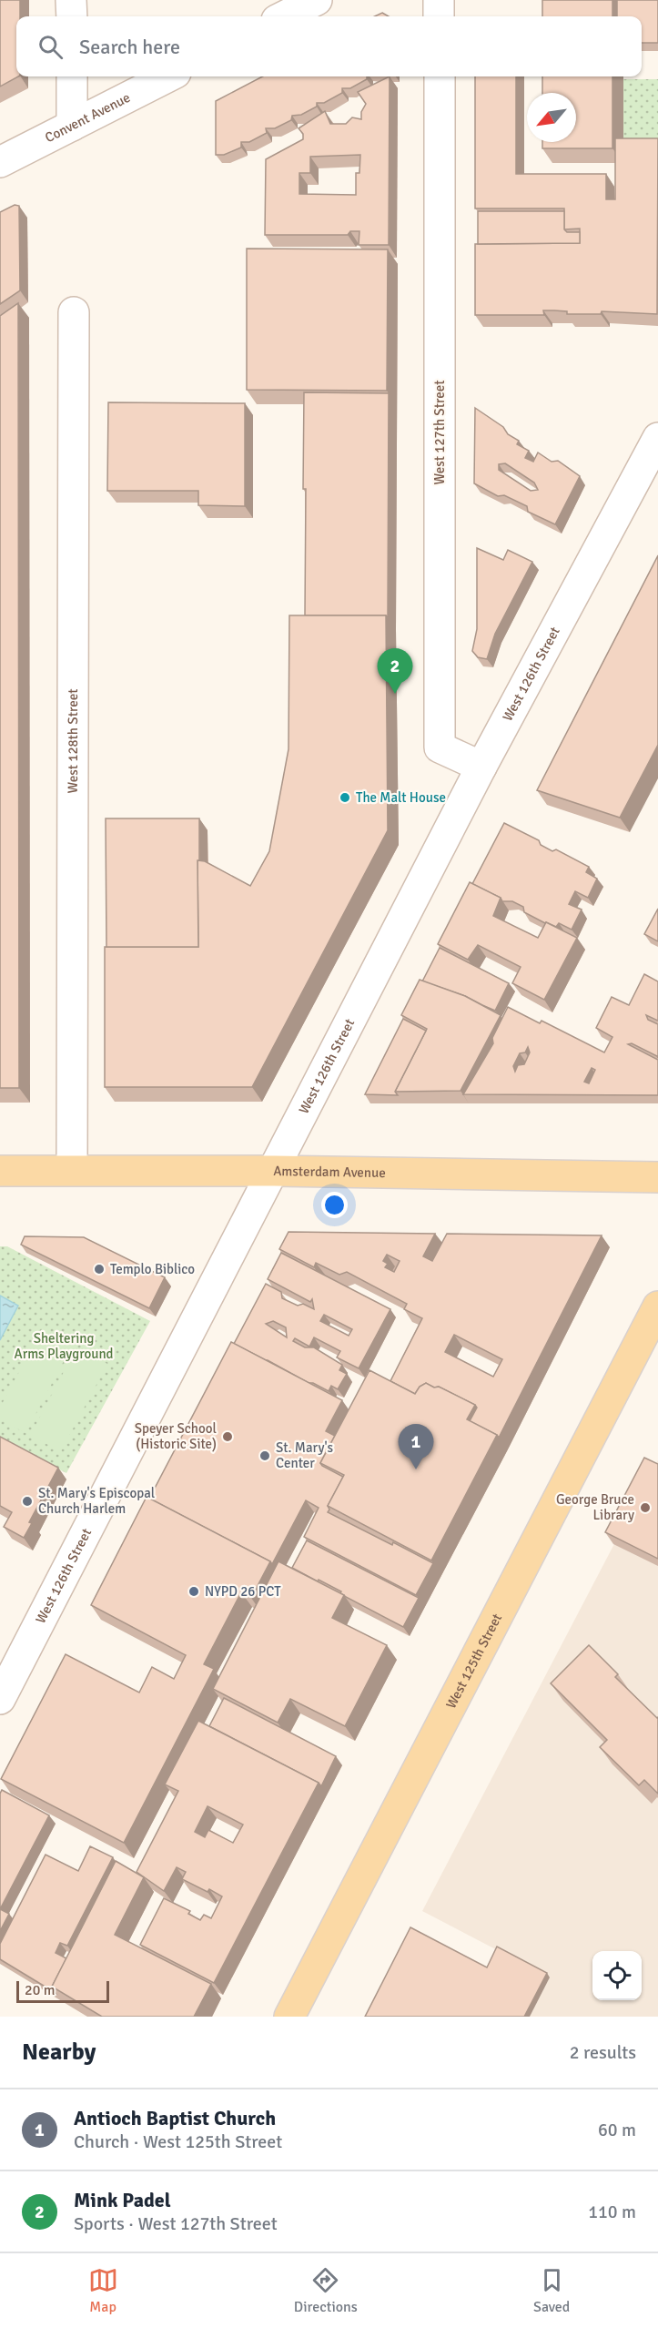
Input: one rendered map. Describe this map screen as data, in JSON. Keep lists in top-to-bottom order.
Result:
{
  "streets": {
    "main road": ["Amsterdam Avenue", "West 125th Street"],
    "street": [
      "Convent Avenue",
      "West 127th Street",
      "West 126th Street",
      "West 128th Street"
    ]
  },
  "crossings": [
    ["West 127th Street", "West 126th Street"],
    ["West 126th Street", "Amsterdam Avenue"],
    ["West 128th Street", "Amsterdam Avenue"]
  ],
  "parks": ["Sheltering Arms Playground"],
  "places": [
    "The Malt House",
    "Templo Biblico",
    "Speyer School (Historic Site)",
    "St. Mary's Center",
    "St. Mary's Episcopal Church Harlem",
    "George Bruce Library",
    "NYPD 26 PCT"
  ],
  "scale_bar": "20 m",
  "north": "bottom left",
  "page": {
    "search": "Search here",
    "pins": ["2", "1"],
    "scale": "20 m",
    "heading": ["Nearby", "2 results"],
    "list": [
      {
        "mark": "1",
        "name": "Antioch Baptist Church",
        "note": "Church · West 125th Street",
        "value": "60 m"
      },
      {
        "mark": "2",
        "name": "Mink Padel",
        "note": "Sports · West 127th Street",
        "value": "110 m"
      }
    ],
    "nav": ["Map", "Directions", "Saved"]
  }
}
